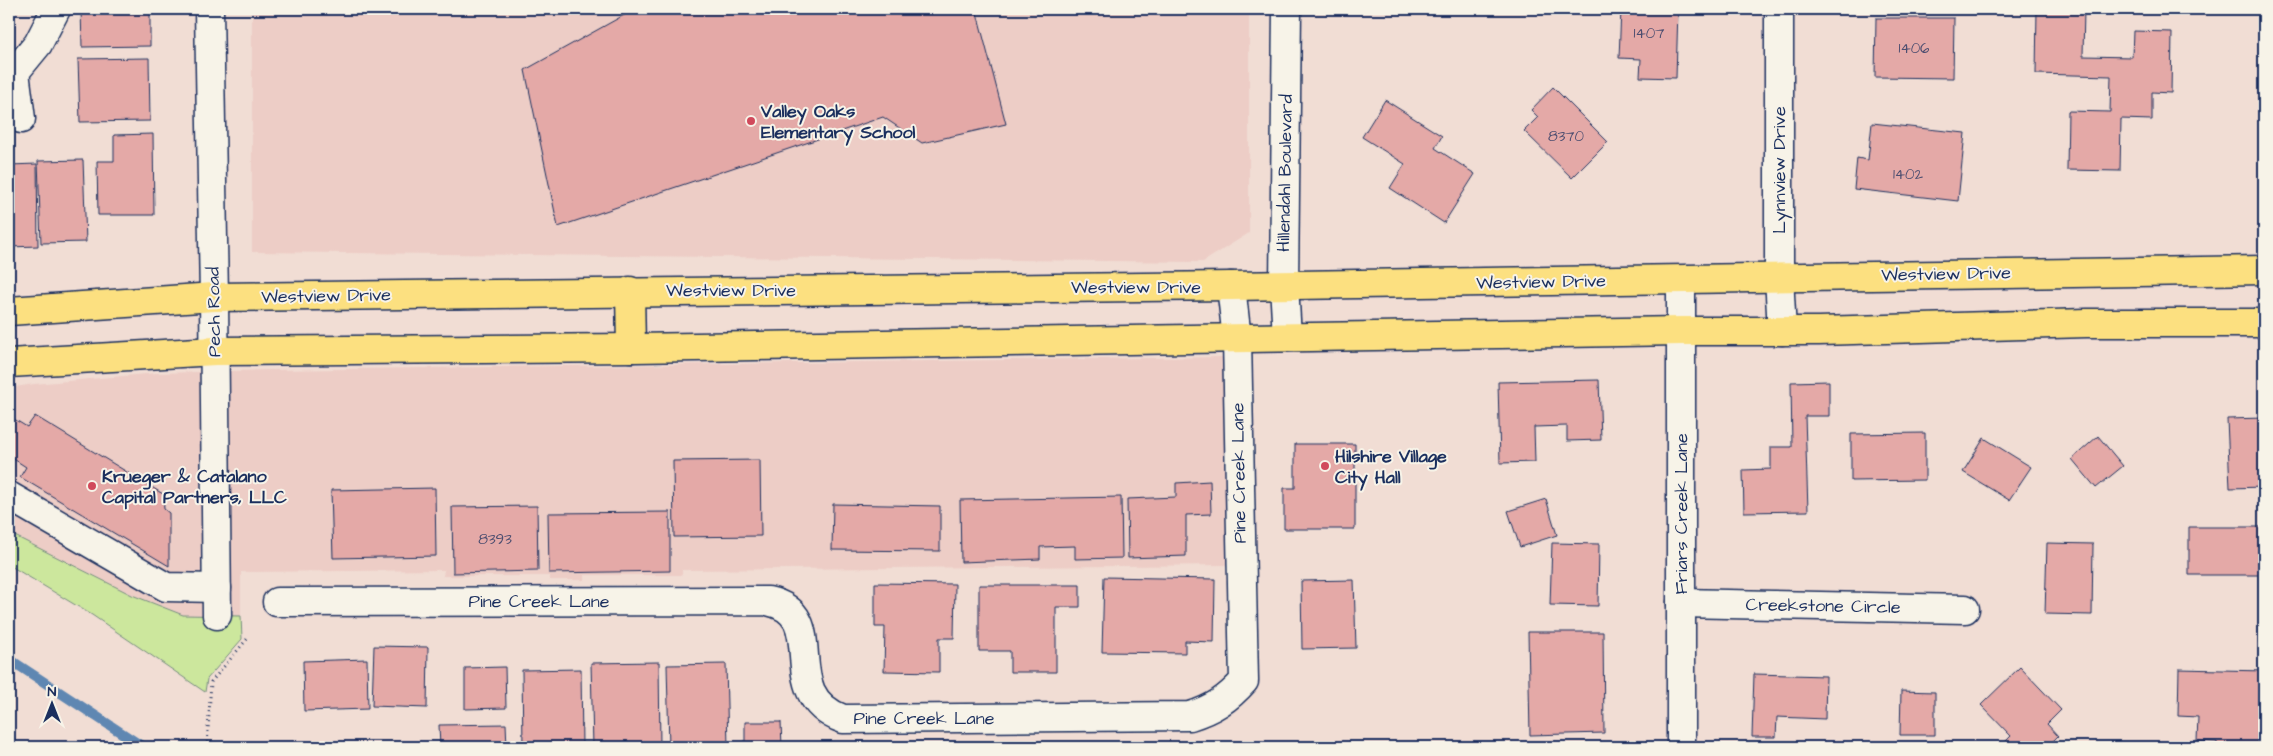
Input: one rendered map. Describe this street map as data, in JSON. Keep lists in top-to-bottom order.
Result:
{
  "streets": {
    "main road": ["Westview Drive"],
    "street": [
      "Lynnview Drive",
      "Hillendahl Boulevard",
      "Pech Road",
      "Pine Creek Lane",
      "Friars Creek Lane",
      "Creekstone Circle"
    ]
  },
  "crossings": [
    ["Lynnview Drive", "Westview Drive"],
    ["Hillendahl Boulevard", "Westview Drive"],
    ["Westview Drive", "Pech Road"],
    ["Westview Drive", "Pine Creek Lane"],
    ["Westview Drive", "Friars Creek Lane"],
    ["Friars Creek Lane", "Creekstone Circle"]
  ],
  "places": ["Valley Oaks Elementary School", "Hilshire Village City Hall", "Krueger & Catalano Capital Partners, LLC"],
  "house_numbers": [
    "1407",
    "1406",
    "8370",
    "1402",
    "8393"
  ],
  "north": "top"
}
